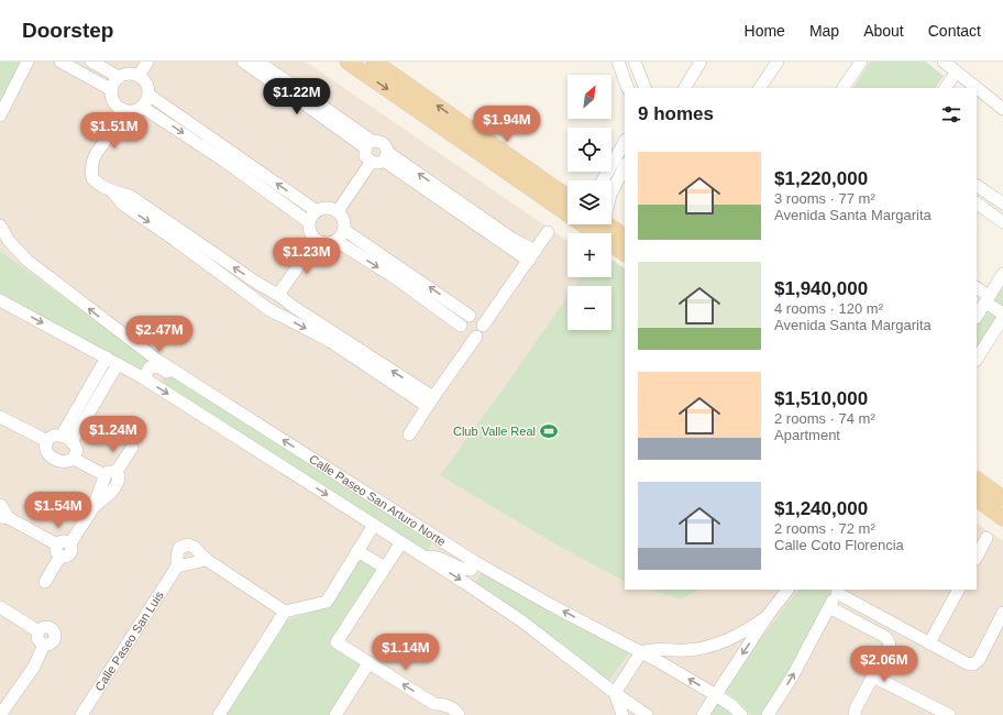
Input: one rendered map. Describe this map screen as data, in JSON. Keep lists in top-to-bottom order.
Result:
{
  "streets": {
    "street": ["Calle Paseo San Arturo Norte", "Calle Paseo San Luis"]
  },
  "places": {
    "sports": ["Club Valle Real"]
  },
  "north": "top right",
  "page": {
    "header": "Doorstep",
    "nav": [
      "Home",
      "Map",
      "About",
      "Contact"
    ],
    "map_buttons": ["+", "−"],
    "price": [
      "$1.22M",
      "$1.94M",
      "$1.51M",
      "$1.23M",
      "$2.47M",
      "$1.24M",
      "$1.54M",
      "$1.14M",
      "$2.06M"
    ],
    "heading": "9 homes",
    "list": [
      {
        "name": "$1,220,000",
        "note": "3 rooms · 77 m² · Avenida Santa Margarita"
      },
      {
        "name": "$1,940,000",
        "note": "4 rooms · 120 m² · Avenida Santa Margarita"
      },
      {
        "name": "$1,510,000",
        "note": "2 rooms · 74 m² · Apartment"
      },
      {
        "name": "$1,240,000",
        "note": "2 rooms · 72 m² · Calle Coto Florencia"
      }
    ]
  }
}
